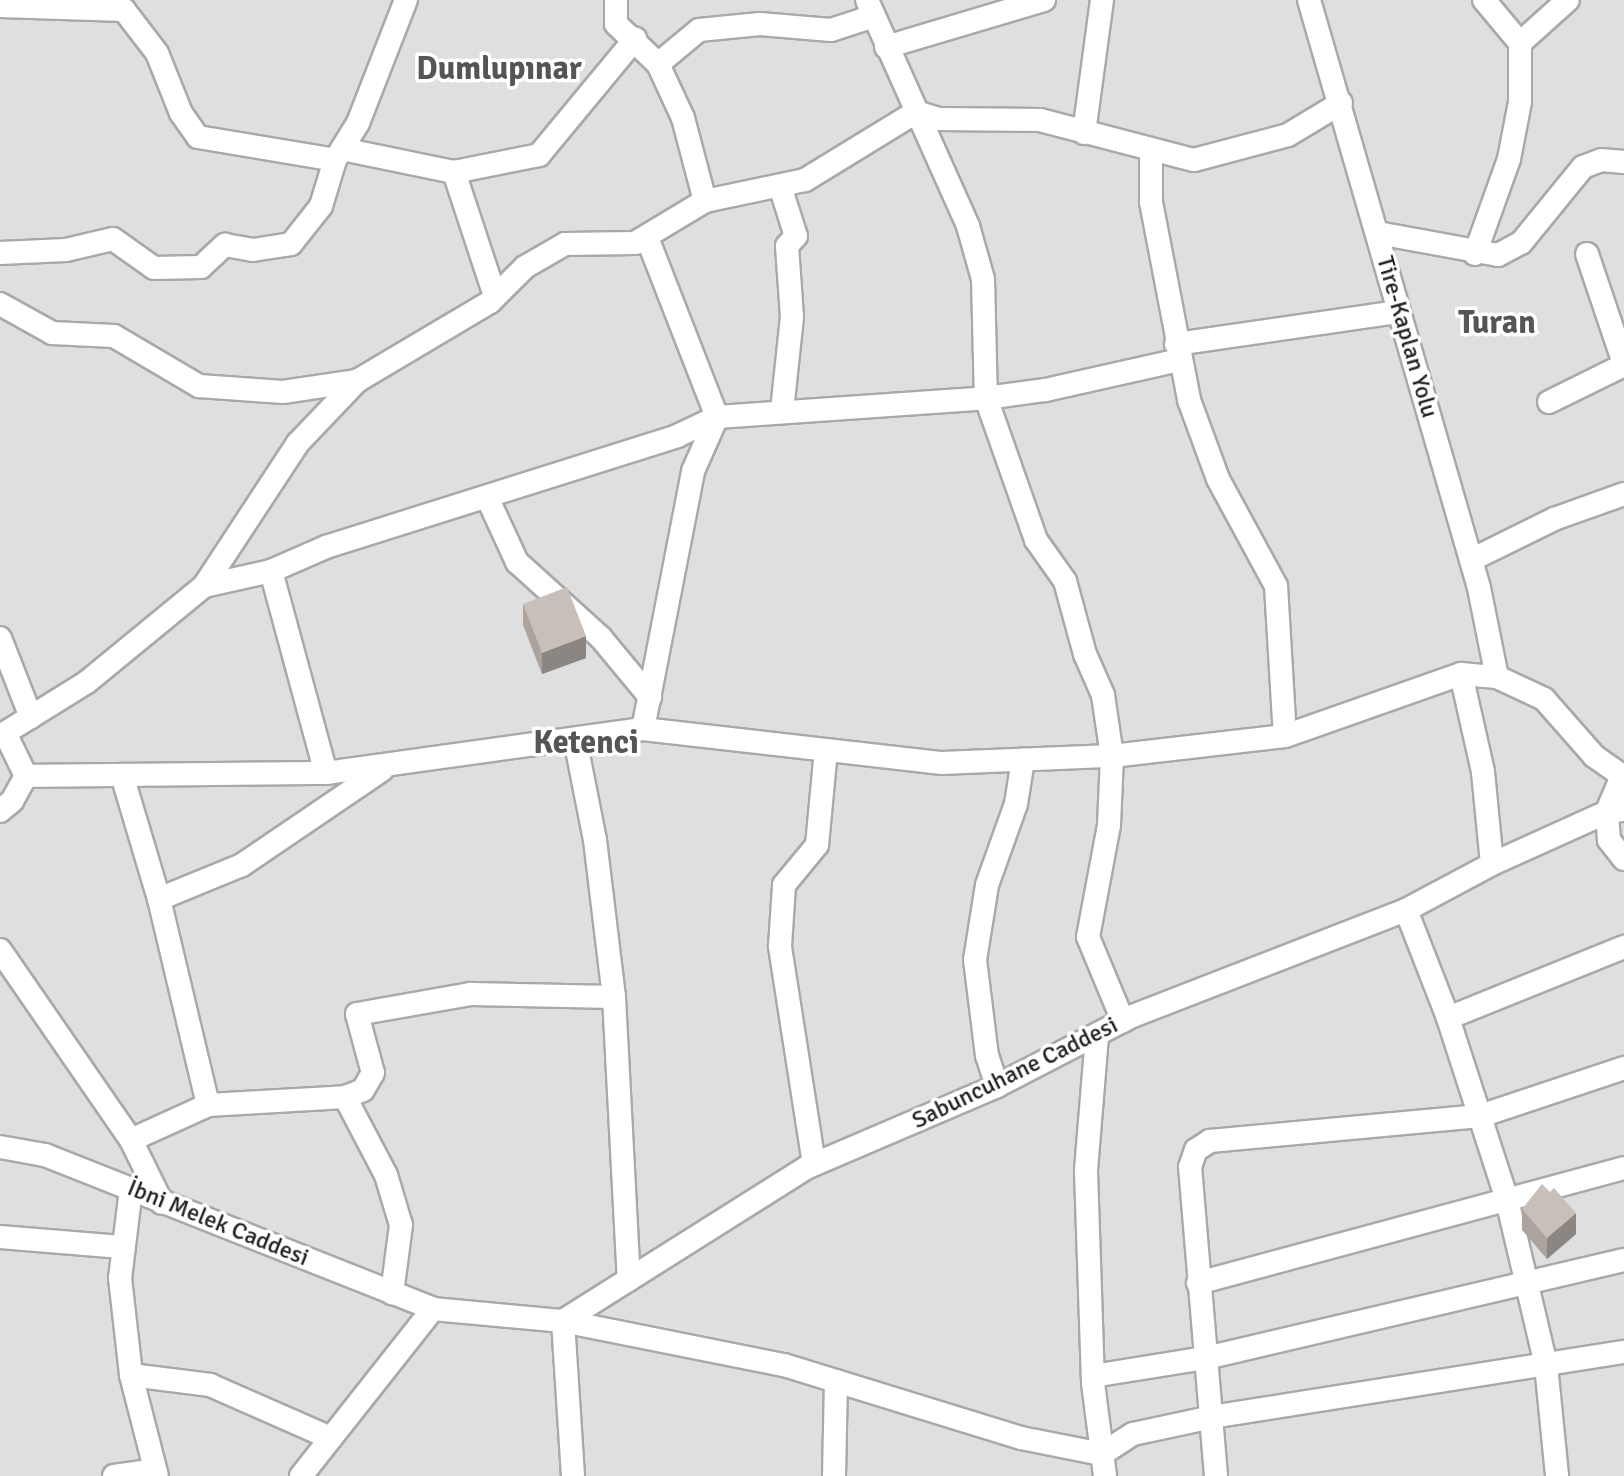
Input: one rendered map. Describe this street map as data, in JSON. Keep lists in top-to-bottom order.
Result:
{
  "streets": {
    "street": ["Tire-Kaplan Yolu", "Sabuncuhane Caddesi", "İbni Melek Caddesi"]
  },
  "districts": ["Dumlupınar", "Turan", "Ketenci"]
}
